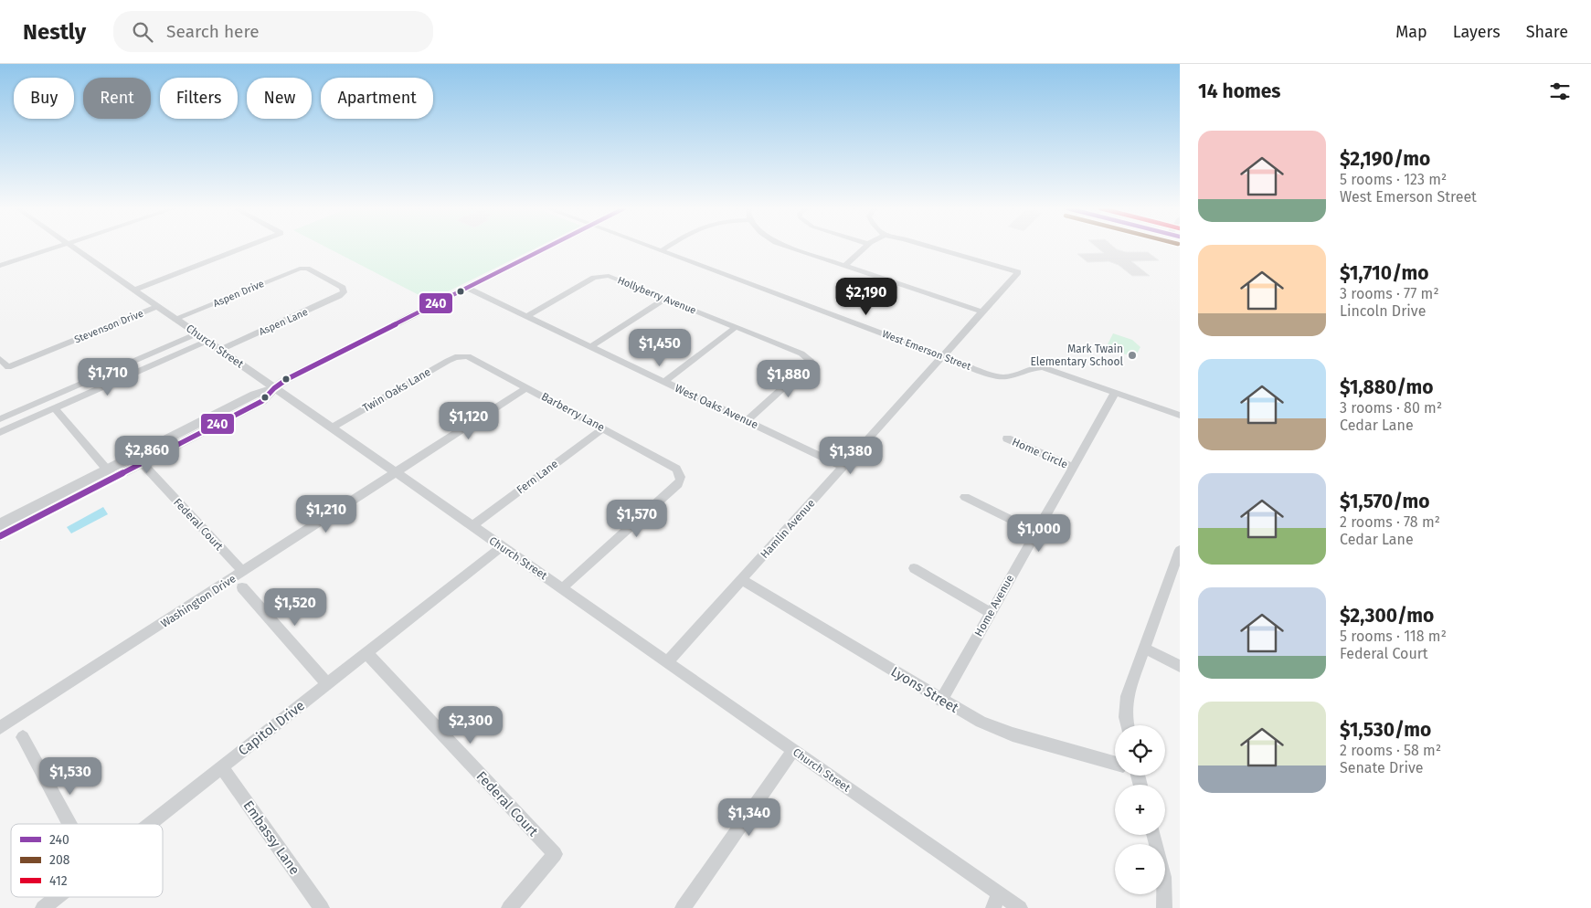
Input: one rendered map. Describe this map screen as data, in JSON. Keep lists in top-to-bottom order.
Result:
{
  "streets": {
    "street": [
      "Aspen Drive",
      "Hollyberry Avenue",
      "Aspen Lane",
      "Stevenson Drive",
      "Church Street",
      "West Emerson Street",
      "Twin Oaks Lane",
      "West Oaks Avenue",
      "Barberry Lane",
      "Home Circle",
      "Fern Lane",
      "Federal Court",
      "Hamlin Avenue",
      "Washington Drive",
      "Home Avenue",
      "Lyons Street",
      "Capitol Drive",
      "Embassy Lane"
    ]
  },
  "crossings": [
    ["Aspen Drive", "Aspen Lane"],
    ["Aspen Drive", "Church Street"],
    ["Hollyberry Avenue", "West Oaks Avenue"],
    ["Aspen Lane", "Church Street"],
    ["Stevenson Drive", "Church Street"],
    ["Church Street", "Twin Oaks Lane"],
    ["Church Street", "Barberry Lane"],
    ["Church Street", "Fern Lane"],
    ["Church Street", "Hamlin Avenue"],
    ["Church Street", "Washington Drive"],
    ["Church Street", "Capitol Drive"],
    ["West Emerson Street", "Hamlin Avenue"],
    ["West Emerson Street", "Home Avenue"],
    ["Twin Oaks Lane", "Barberry Lane"],
    ["West Oaks Avenue", "Hamlin Avenue"],
    ["Barberry Lane", "Fern Lane"],
    ["Barberry Lane", "Washington Drive"],
    ["Home Circle", "Home Avenue"],
    ["Federal Court", "Washington Drive"],
    ["Federal Court", "Capitol Drive"],
    ["Hamlin Avenue", "Lyons Street"],
    ["Home Avenue", "Lyons Street"],
    ["Capitol Drive", "Embassy Lane"]
  ],
  "places": ["Mark Twain Elementary School"],
  "lines": ["transit line 240"],
  "legend": ["240", "208", "412"],
  "page": {
    "header": "Nestly",
    "search": "Search here",
    "nav": ["Map", "Layers", "Share"],
    "heading": "14 homes",
    "chip": [
      "Buy",
      "Rent",
      "Filters",
      "New",
      "Apartment"
    ],
    "list": [
      {
        "name": "$2,190/mo",
        "note": "5 rooms · 123 m² · West Emerson Street"
      },
      {
        "name": "$1,710/mo",
        "note": "3 rooms · 77 m² · Lincoln Drive"
      },
      {
        "name": "$1,880/mo",
        "note": "3 rooms · 80 m² · Cedar Lane"
      },
      {
        "name": "$1,570/mo",
        "note": "2 rooms · 78 m² · Cedar Lane"
      },
      {
        "name": "$2,300/mo",
        "note": "5 rooms · 118 m² · Federal Court"
      },
      {
        "name": "$1,530/mo",
        "note": "2 rooms · 58 m² · Senate Drive"
      }
    ],
    "price": [
      "$2,190",
      "$1,450",
      "$1,710",
      "$1,880",
      "$1,120",
      "$2,860",
      "$1,380",
      "$1,210",
      "$1,570",
      "$1,000",
      "$1,520",
      "$2,300",
      "$1,530",
      "$1,340"
    ],
    "map_buttons": ["+", "−"]
  }
}
